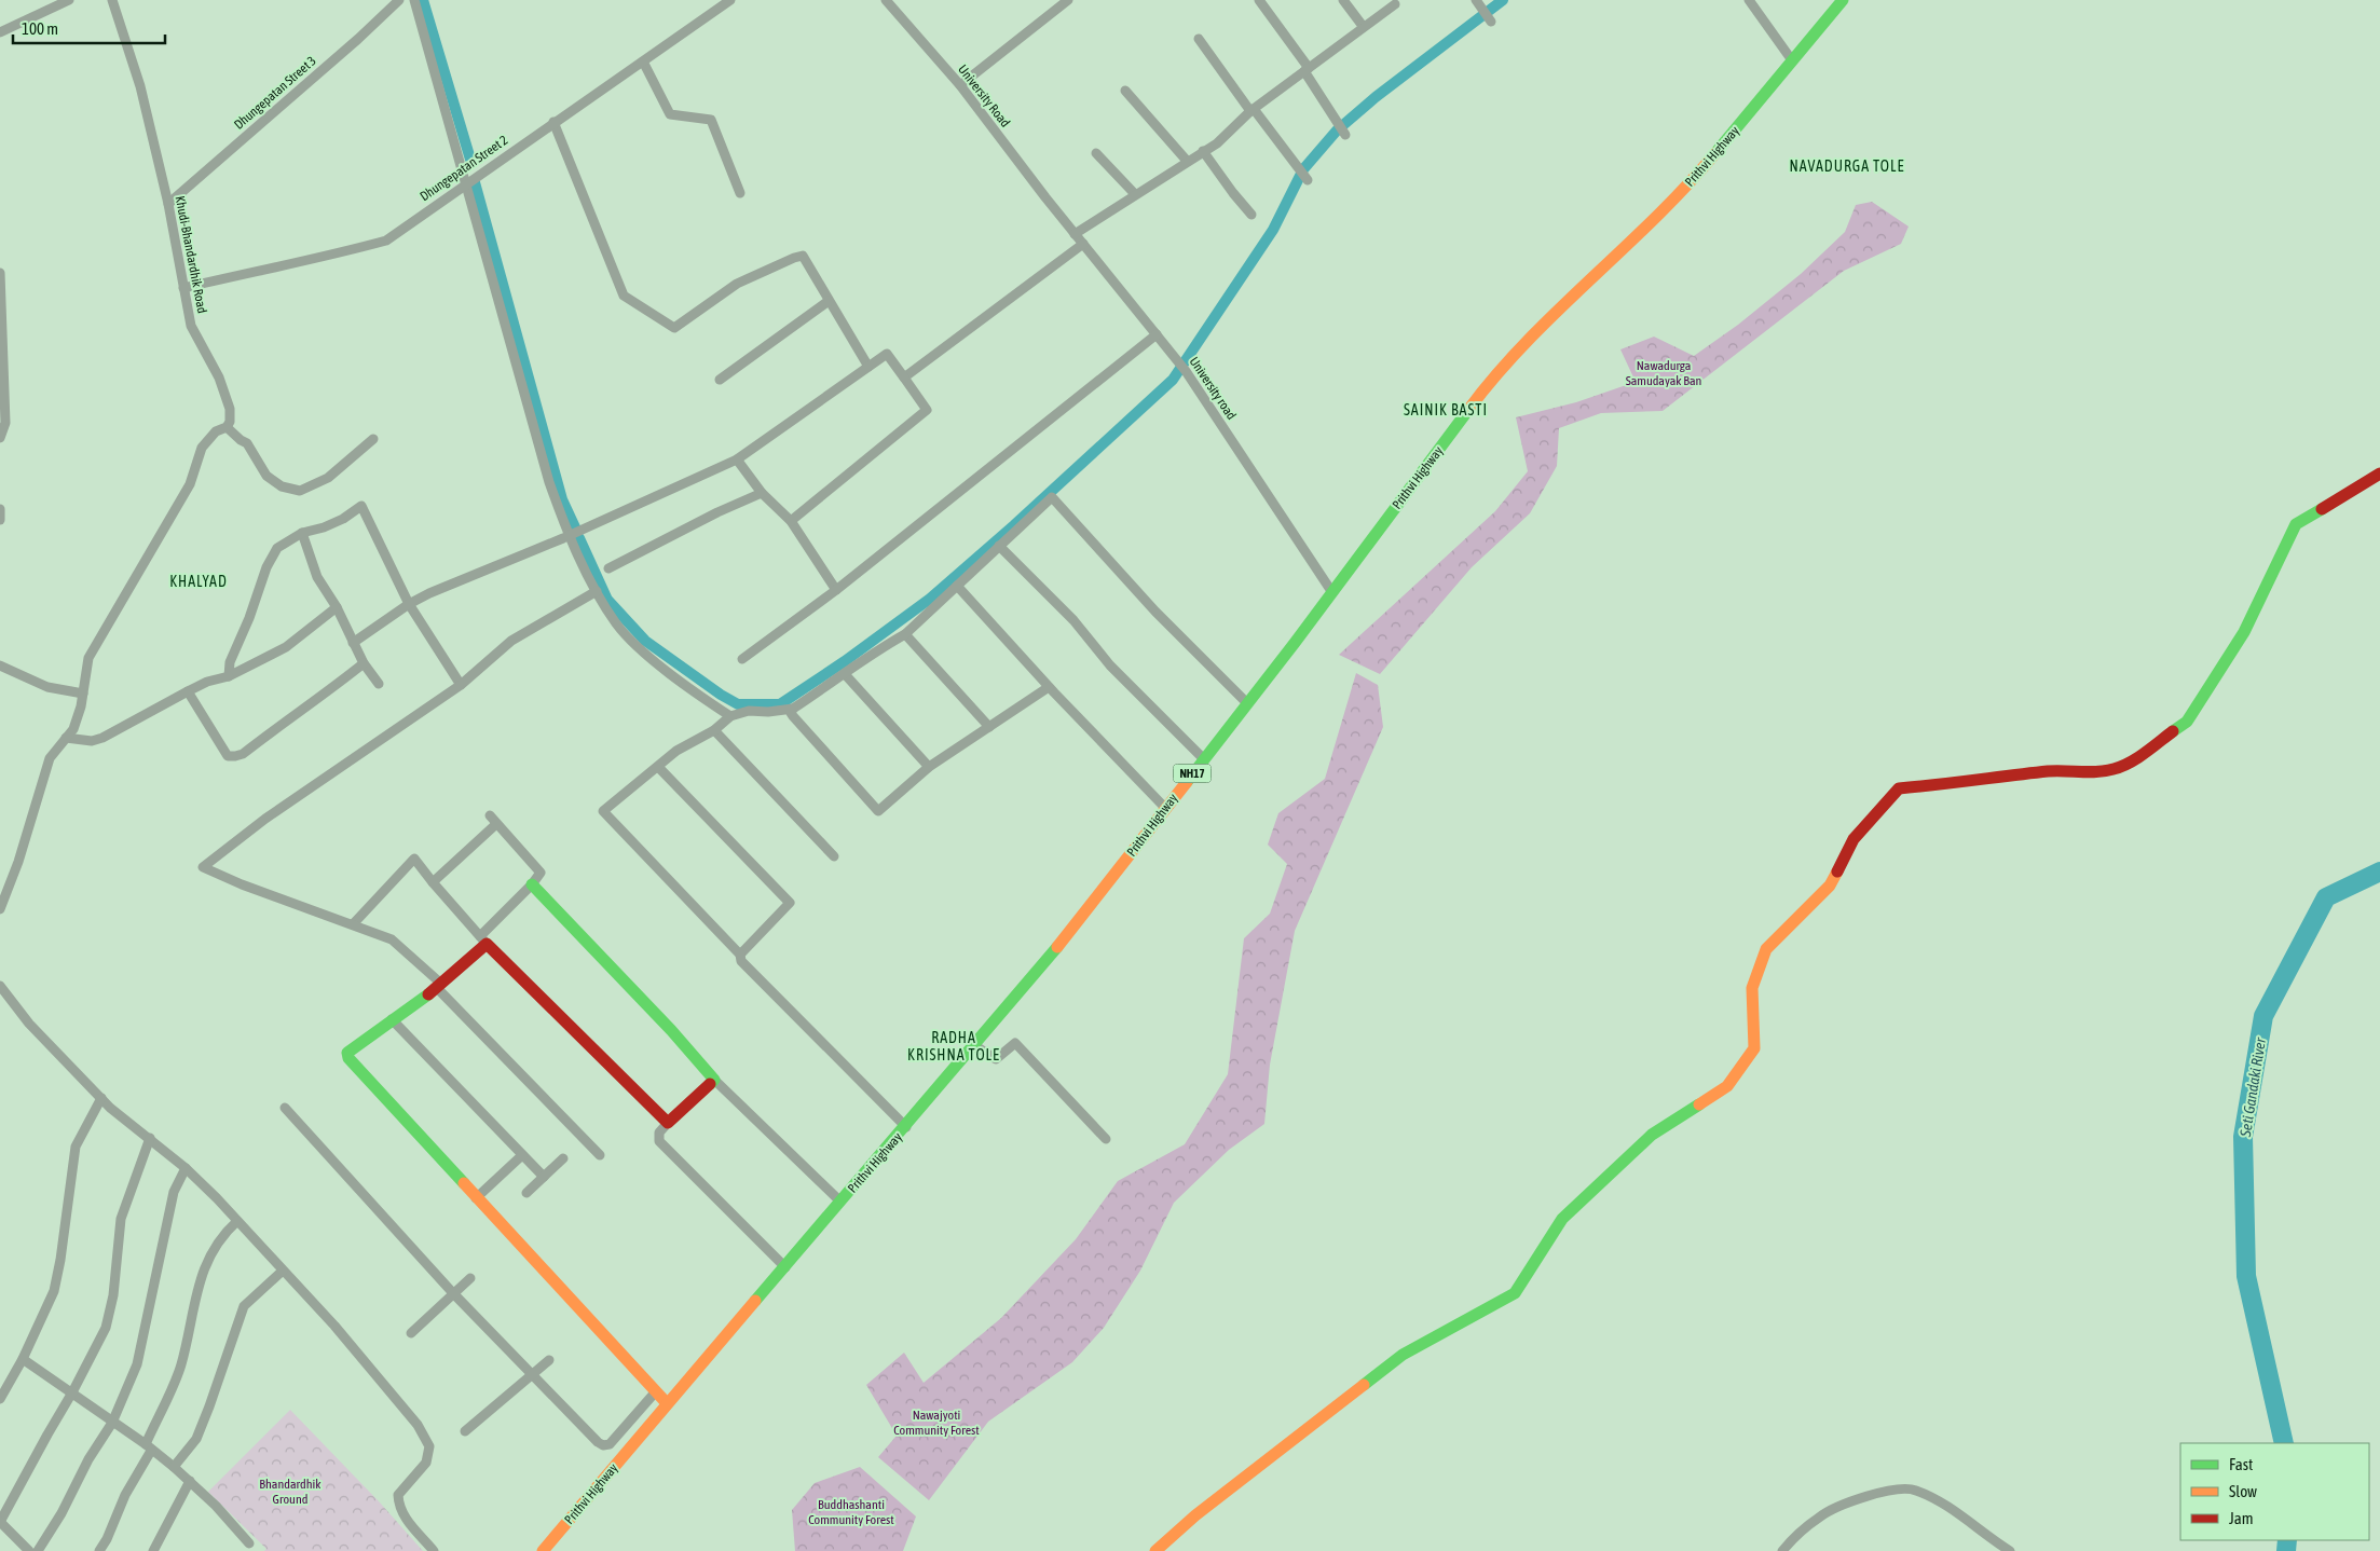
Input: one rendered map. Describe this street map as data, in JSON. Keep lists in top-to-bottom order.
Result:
{
  "streets": {
    "main road": ["Prithvi Highway", "NH17"],
    "street": [
      "Dhungepatan Street 3",
      "University Road",
      "Dhungepatan Street 2",
      "Khudi-Bhandardhik Road",
      "University road"
    ]
  },
  "crossings": [
    ["Dhungepatan Street 3", "Khudi-Bhandardhik Road"],
    ["University Road", "University road"],
    ["Prithvi Highway", "University road"],
    ["Dhungepatan Street 2", "Khudi-Bhandardhik Road"]
  ],
  "districts": [
    "NAVADURGA TOLE",
    "SAINIK BASTI",
    "KHALYAD",
    "RADHA KRISHNA TOLE"
  ],
  "water": ["Seti Gandaki River"],
  "parks": [
    "Nawadurga Samudayak Ban",
    "Nawajyoti Community Forest",
    "Bhandardhik Ground",
    "Buddhashanti Community Forest"
  ],
  "legend": ["Fast", "Slow", "Jam"],
  "scale_bar": "100 m"
}
